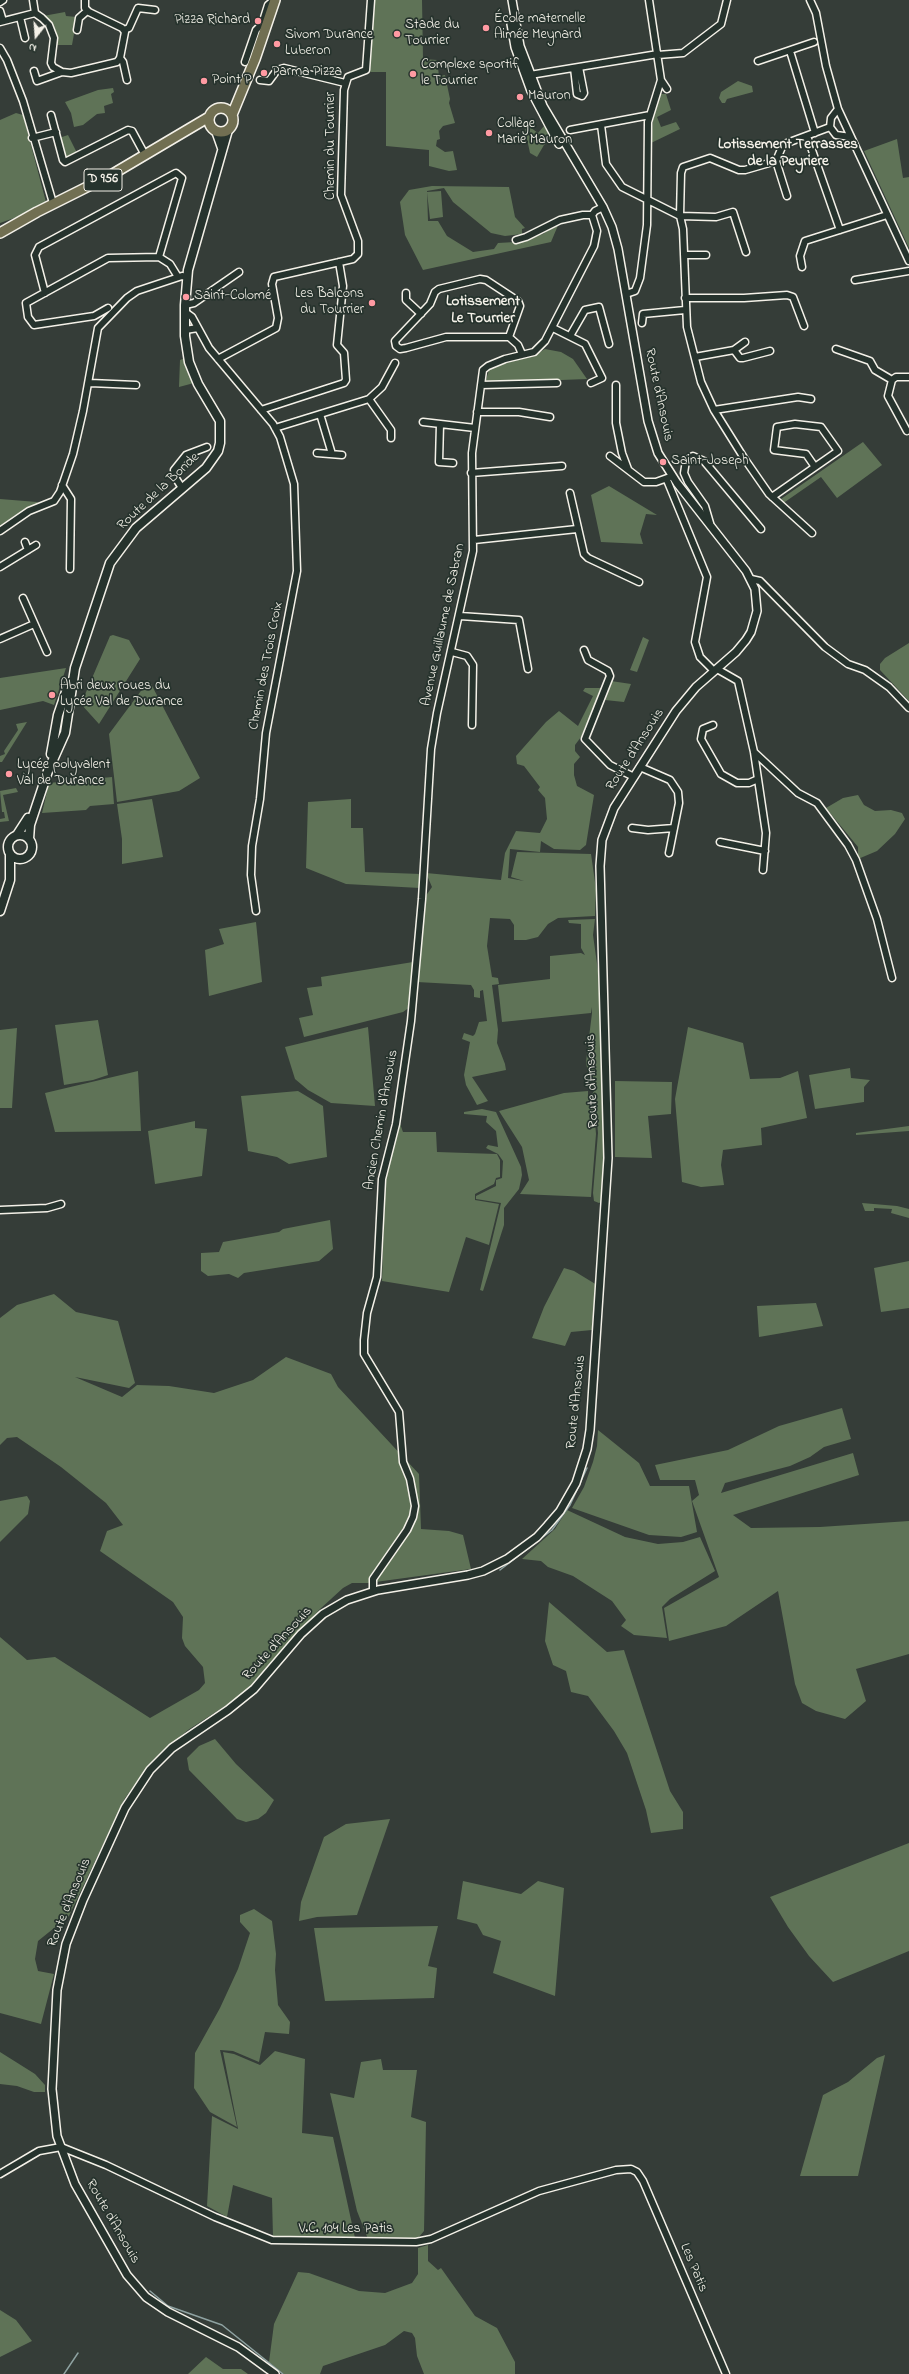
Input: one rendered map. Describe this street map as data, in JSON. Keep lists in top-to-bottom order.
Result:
{
  "streets": {
    "main road": ["D 956", "Route de la Bonde"],
    "street": [
      "Chemin du Tourrier",
      "Route d'Ansouis",
      "Avenue Guillaume de Sabran",
      "Chemin des Trois Croix",
      "Ancien Chemin d'Ansouis",
      "V.C. 104 Les Patis",
      "Les Patis"
    ]
  },
  "crossings": [
    ["D 956", "Route de la Bonde"],
    ["Route d'Ansouis", "Ancien Chemin d'Ansouis"],
    ["Route d'Ansouis", "V.C. 104 Les Patis"],
    ["Route de la Bonde", "Chemin des Trois Croix"],
    ["Avenue Guillaume de Sabran", "Ancien Chemin d'Ansouis"],
    ["V.C. 104 Les Patis", "Les Patis"]
  ],
  "districts": ["Lotissement Terrasses de la Peyriere", "Lotissement Le Tourrier"],
  "places": [
    "Pizza Richard",
    "École maternelle Aimée Meynard",
    "Stade du Tourrier",
    "Sivom Durance Luberon",
    "Parma Pizza",
    "Complexe sportif le Tourrier",
    "Point P",
    "Mauron",
    "Collège Marie Mauron",
    "Saint-Colomé",
    "Les Balcons du Tourrier",
    "Saint-Joseph",
    "Abri deux roues du Lycée Val de Durance",
    "Lycée polyvalent Val de Durance"
  ],
  "north": "bottom"
}
